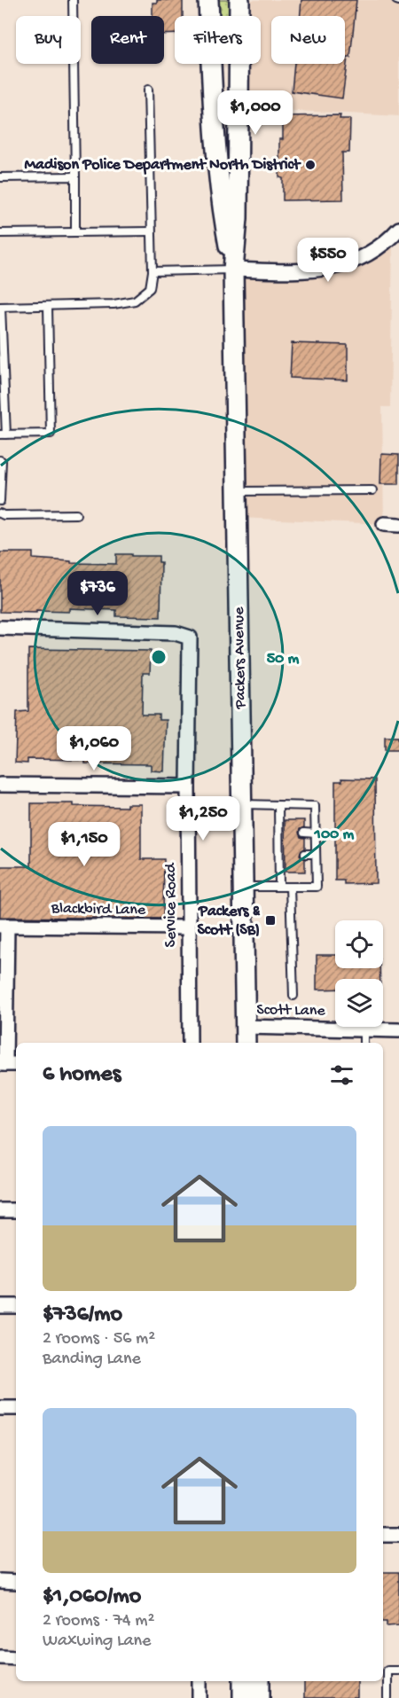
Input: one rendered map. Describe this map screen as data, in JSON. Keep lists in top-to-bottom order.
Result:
{
  "streets": {
    "main road": ["Packers Avenue"],
    "street": ["Service Road", "Blackbird Lane", "Scott Lane"]
  },
  "crossings": [
    ["Packers Avenue", "Scott Lane"],
    ["Service Road", "Blackbird Lane"]
  ],
  "places": {
    "other": ["Madison Police Department North District"],
    "transit": ["Packers & Scott (SB)"]
  },
  "page": {
    "chip": [
      "Buy",
      "Rent",
      "Filters",
      "New"
    ],
    "price": [
      "$1,000",
      "$550",
      "$736",
      "$1,060",
      "$1,250",
      "$1,150"
    ],
    "heading": "6 homes",
    "list": [
      {
        "name": "$736/mo",
        "note": "2 rooms · 56 m² · Banding Lane"
      },
      {
        "name": "$1,060/mo",
        "note": "2 rooms · 74 m² · Waxwing Lane"
      }
    ]
  },
  "rings": ["50 m", "100 m"]
}
